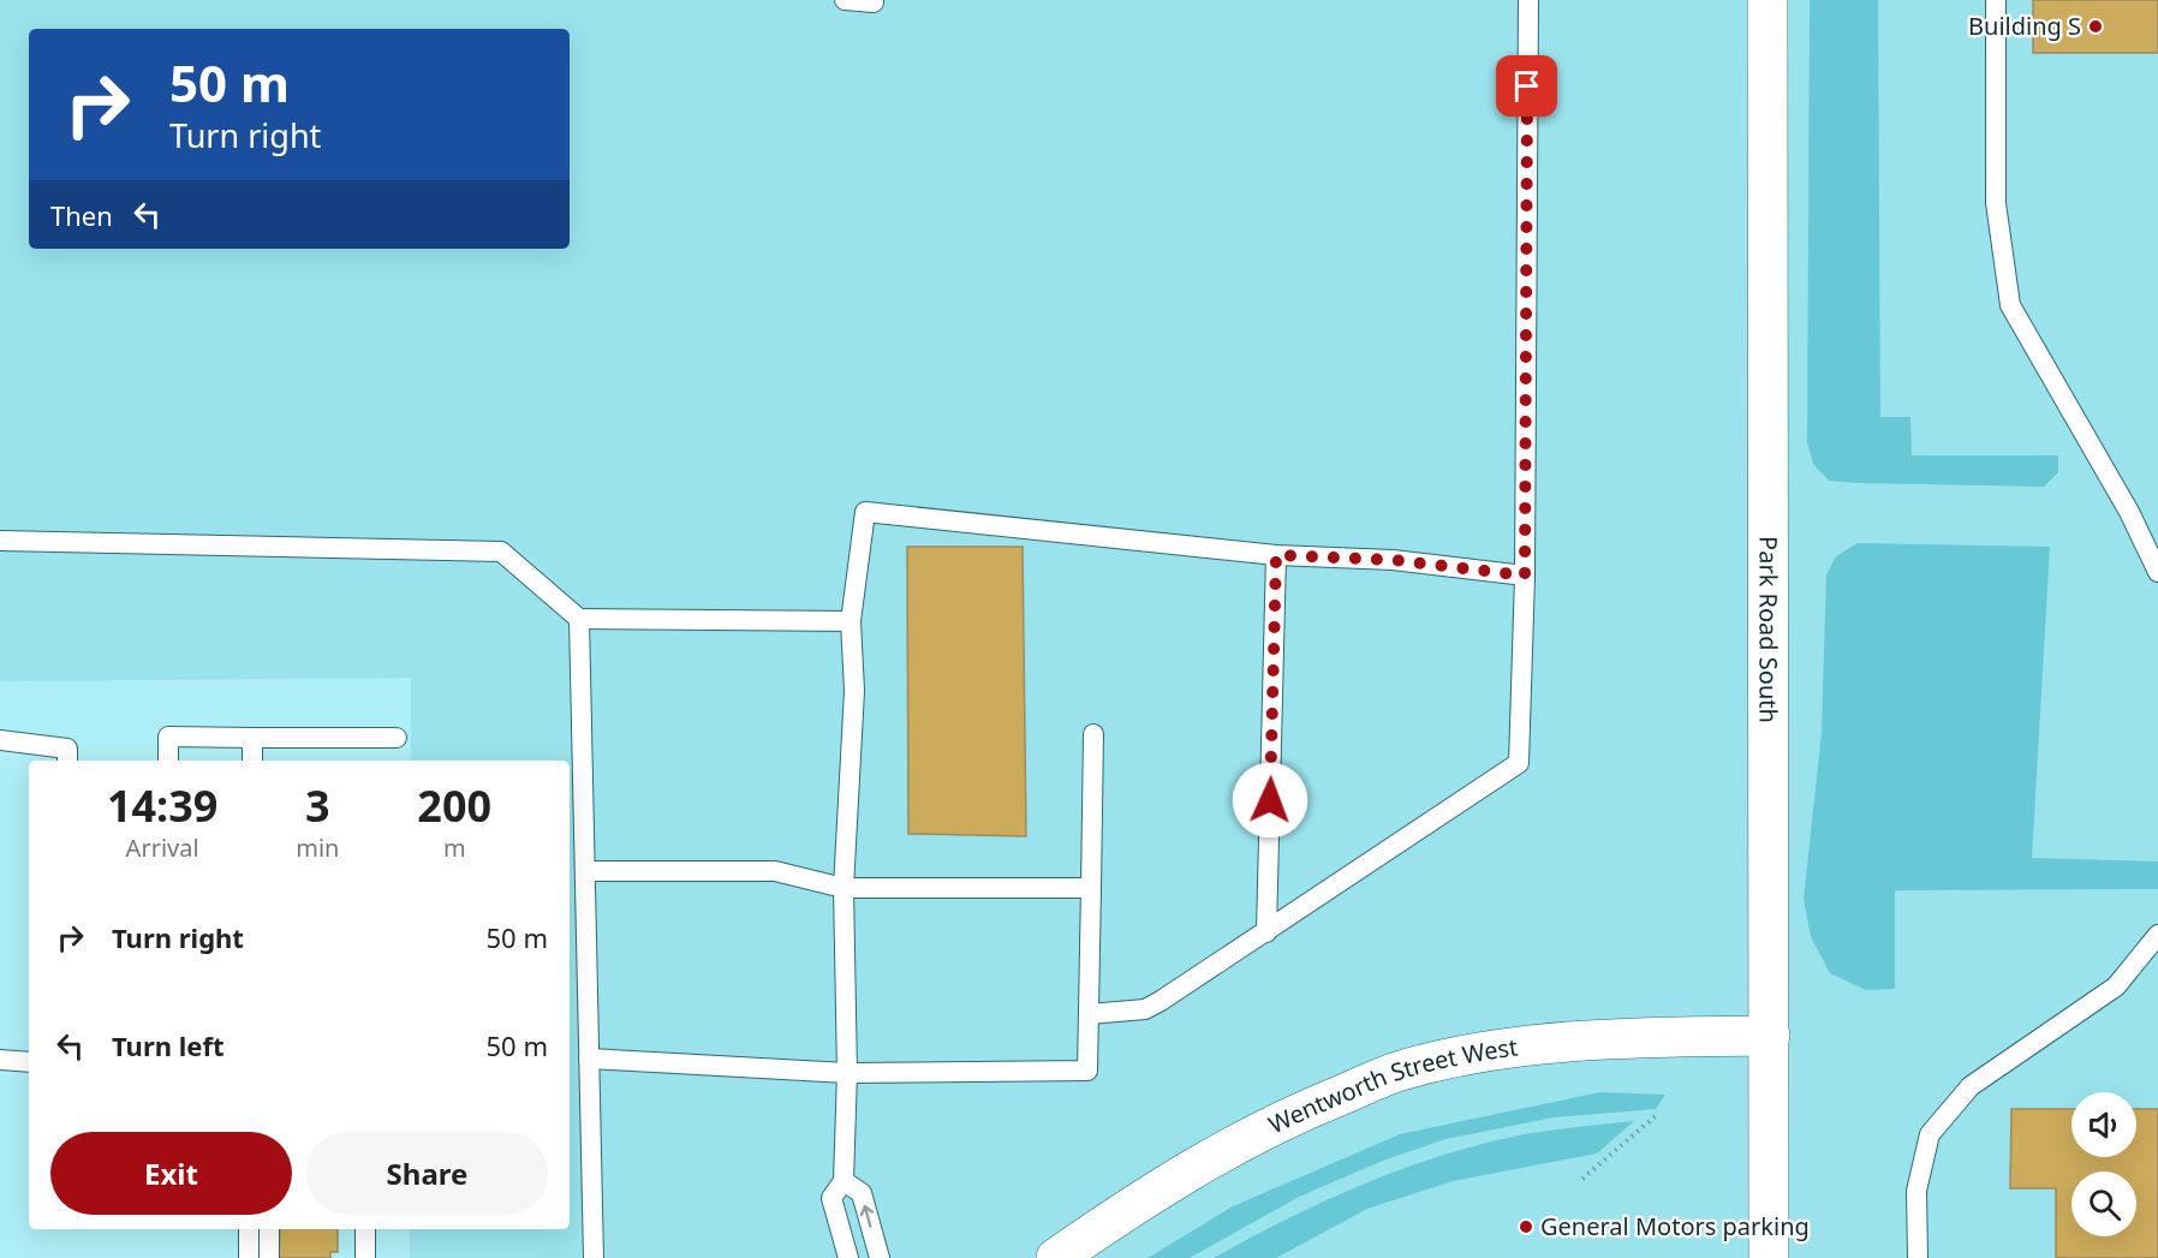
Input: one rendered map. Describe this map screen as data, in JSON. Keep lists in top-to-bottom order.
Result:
{
  "streets": {
    "main road": ["Park Road South", "Wentworth Street West"]
  },
  "crossings": [
    ["Park Road South", "Wentworth Street West"]
  ],
  "places": ["Building S", "General Motors parking"],
  "page": {
    "turn": ["50 m", "Turn right"],
    "then": "Then",
    "eta": [
      "14:39",
      "Arrival",
      "3",
      "min",
      "200",
      "m"
    ],
    "list": [
      {
        "name": "Turn right",
        "value": "50 m"
      },
      {
        "name": "Turn left",
        "value": "50 m"
      }
    ],
    "buttons": ["Exit", "Share"]
  }
}
